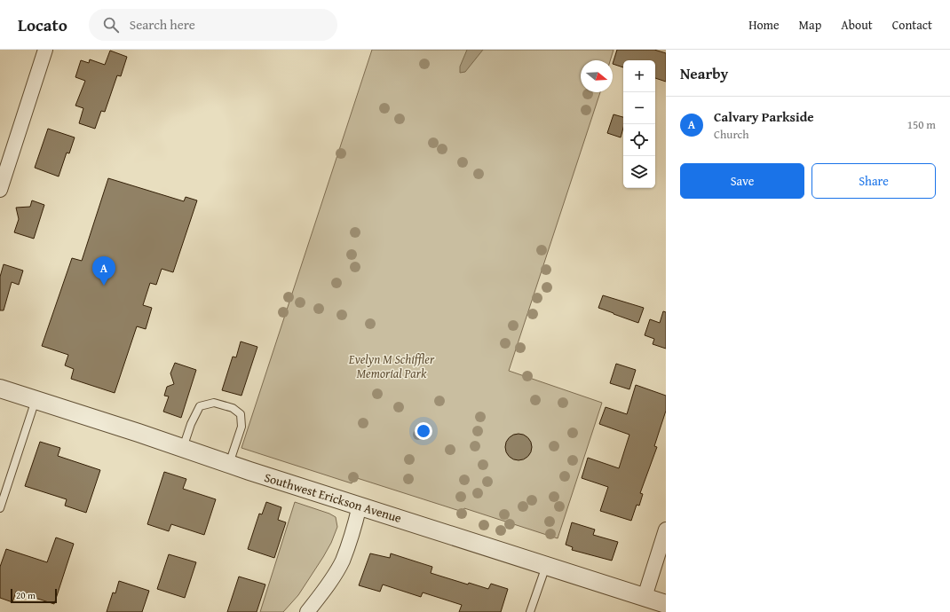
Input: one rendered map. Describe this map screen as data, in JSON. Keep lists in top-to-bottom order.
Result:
{
  "streets": {
    "street": ["Southwest Erickson Avenue"]
  },
  "parks": ["Evelyn M Schiffler Memorial Park"],
  "scale_bar": "20 m",
  "north": "right",
  "page": {
    "header": "Locato",
    "search": "Search here",
    "nav": [
      "Home",
      "Map",
      "About",
      "Contact"
    ],
    "heading": "Nearby",
    "map_buttons": ["+", "−"],
    "list": [
      {
        "mark": "A",
        "name": "Calvary Parkside",
        "note": "Church",
        "value": "150 m"
      }
    ],
    "buttons": ["Save", "Share"],
    "pins": "A",
    "scale": "20 m"
  }
}
